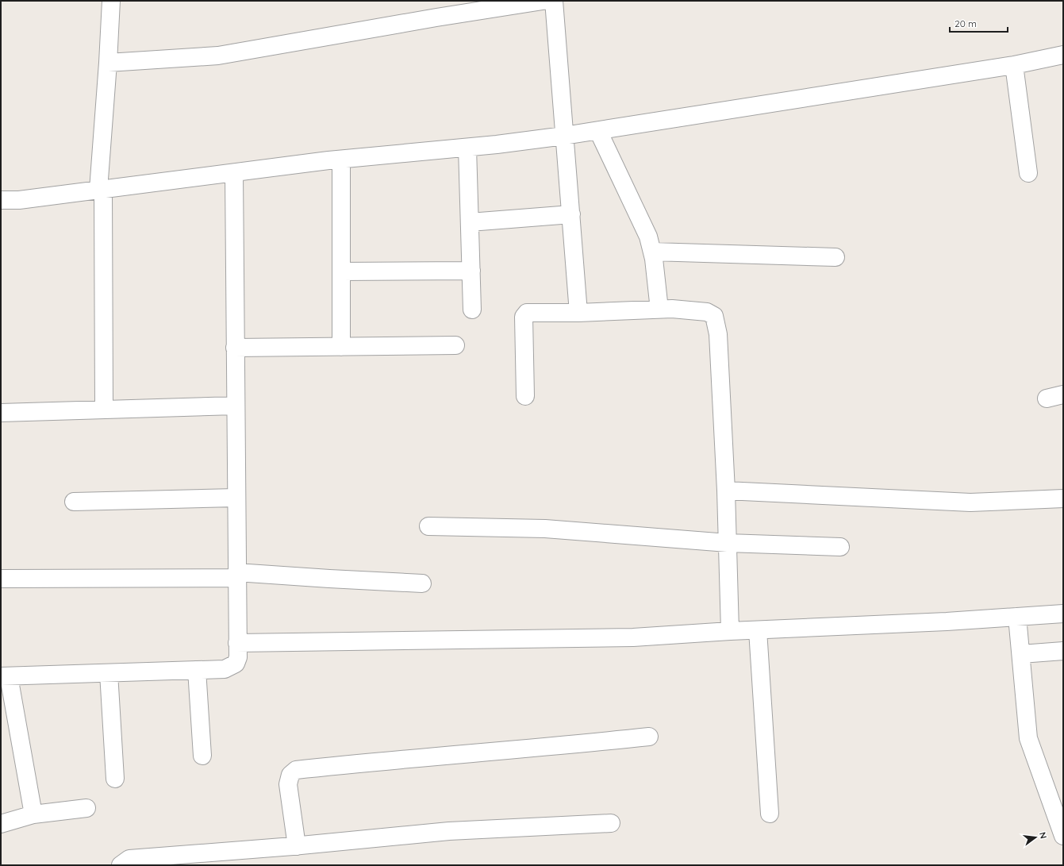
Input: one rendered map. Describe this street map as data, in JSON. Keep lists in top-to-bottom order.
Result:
{
  "scale_bar": "20 m",
  "north": "right"
}
